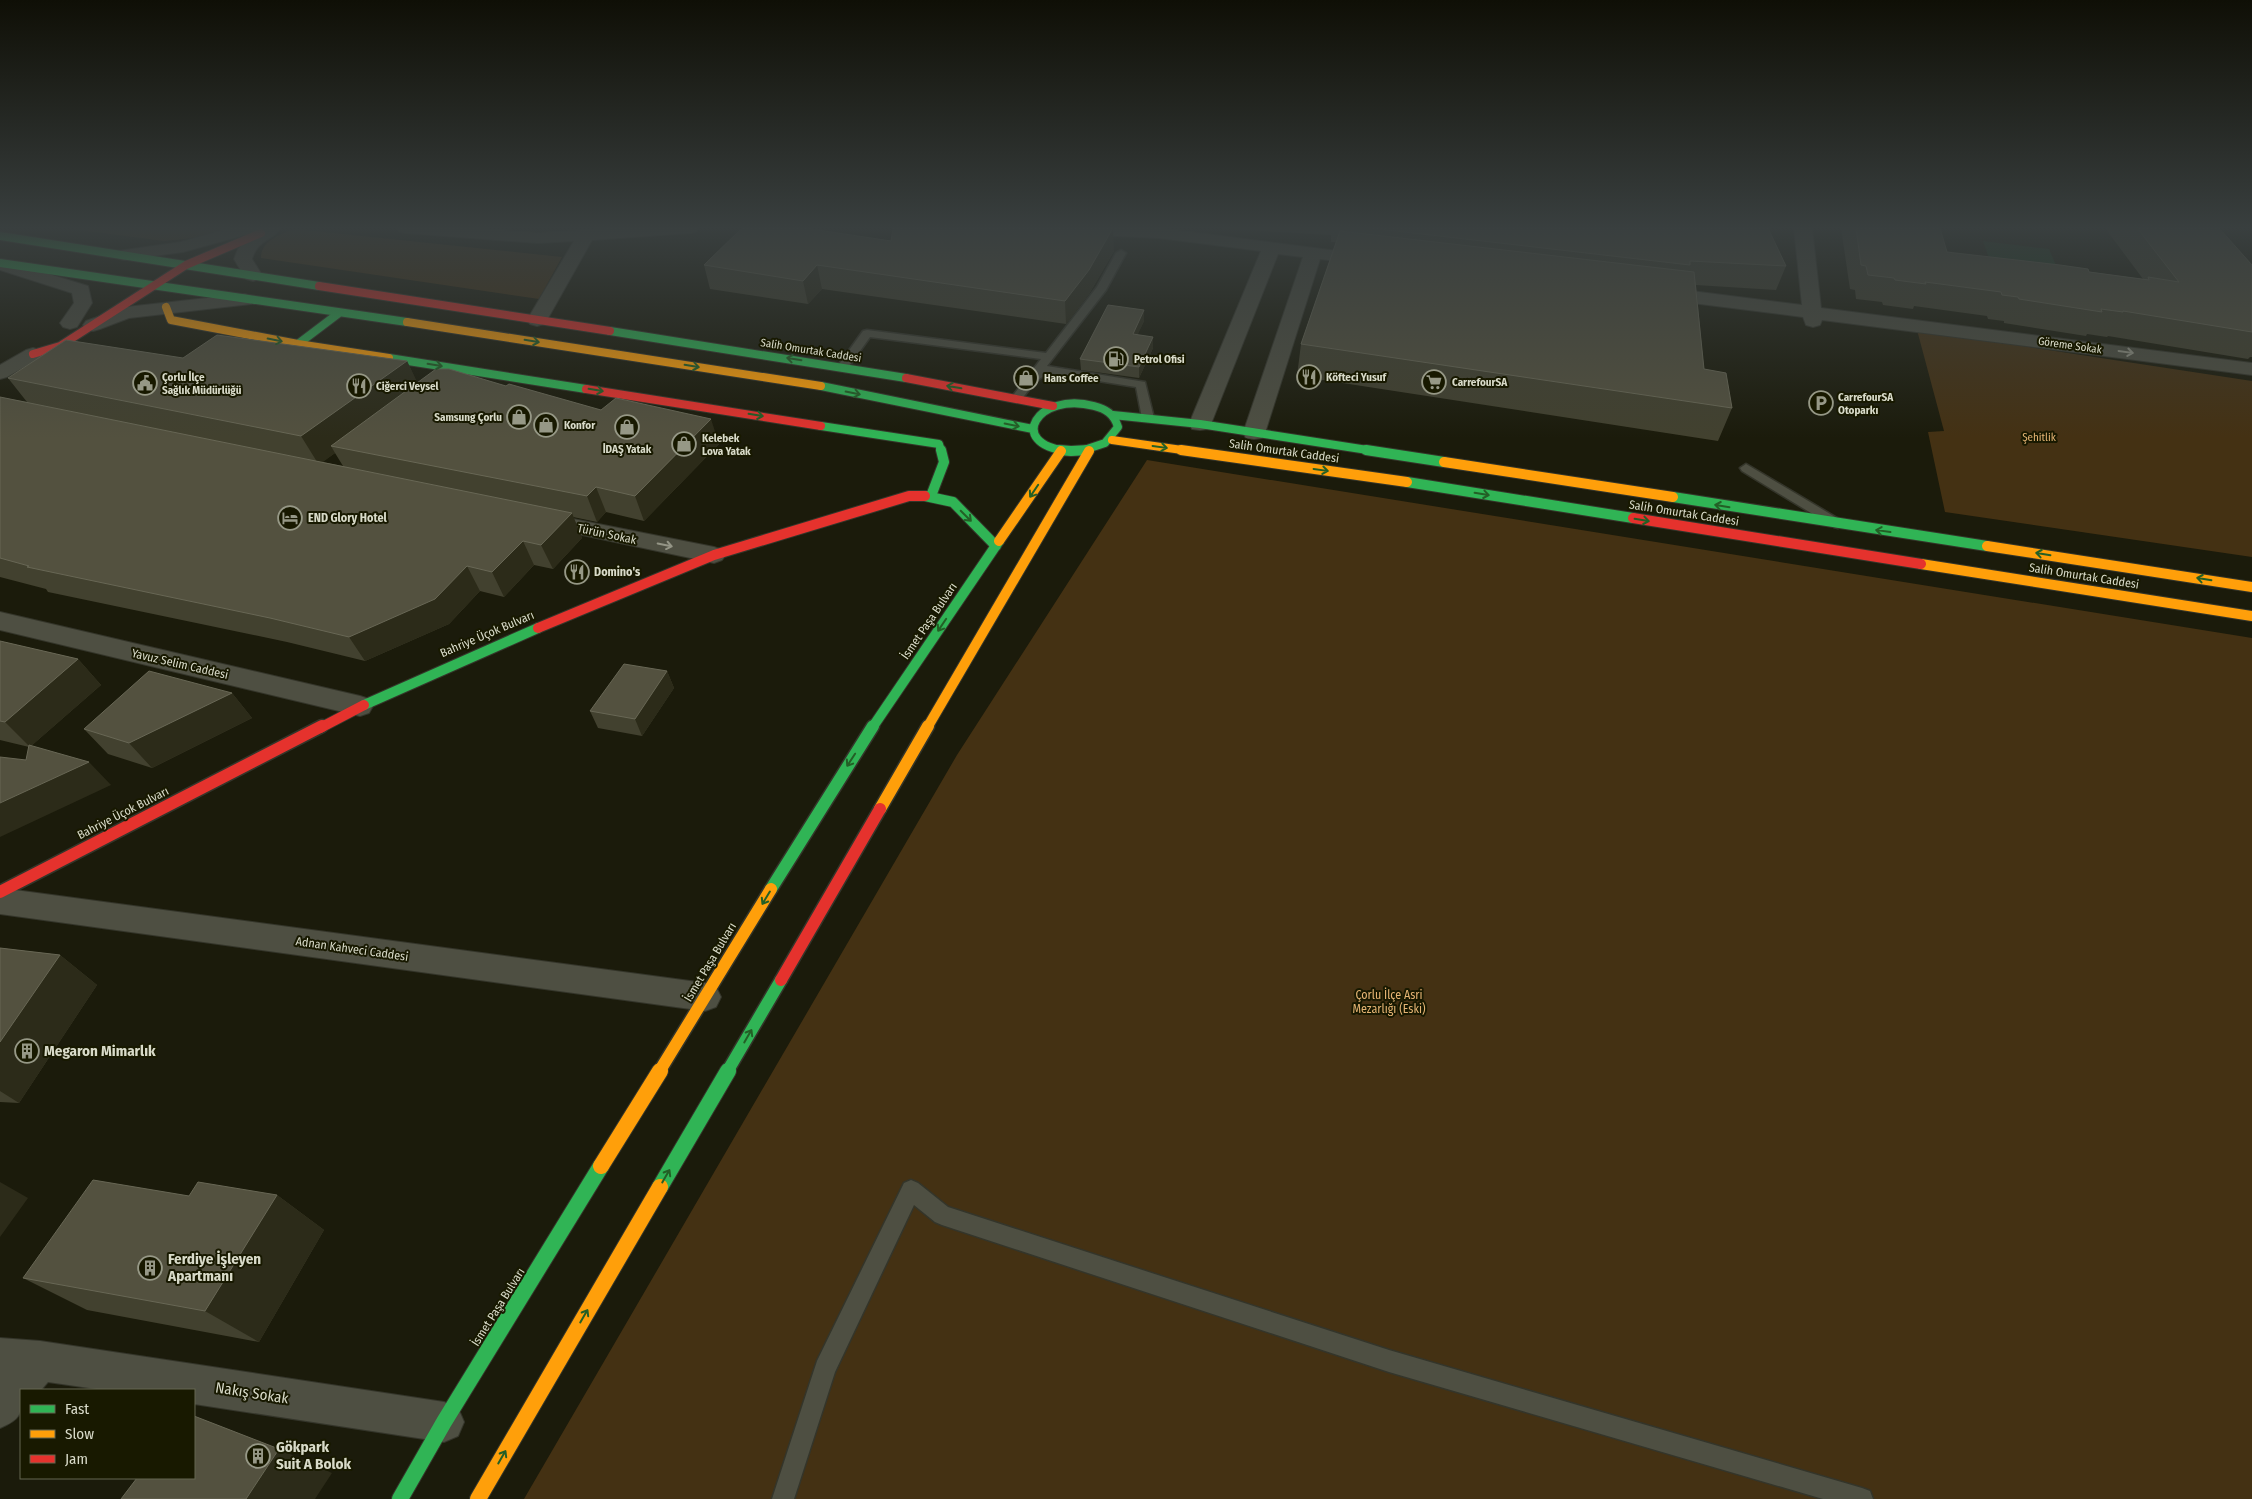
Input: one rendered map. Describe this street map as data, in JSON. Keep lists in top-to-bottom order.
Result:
{
  "streets": {
    "main road": ["Salih Omurtak Caddesi", "İsmet Paşa Bulvarı", "Bahriye Üçok Bulvarı"],
    "street": [
      "Göreme Sokak",
      "Türün Sokak",
      "Yavuz Selim Caddesi",
      "Adnan Kahveci Caddesi",
      "Nakış Sokak"
    ]
  },
  "crossings": [
    ["Salih Omurtak Caddesi", "İsmet Paşa Bulvarı"],
    ["Türün Sokak", "Bahriye Üçok Bulvarı"],
    ["İsmet Paşa Bulvarı", "Bahriye Üçok Bulvarı"],
    ["İsmet Paşa Bulvarı", "Adnan Kahveci Caddesi"],
    ["İsmet Paşa Bulvarı", "Nakış Sokak"],
    ["Bahriye Üçok Bulvarı", "Yavuz Selim Caddesi"]
  ],
  "one_way": ["Göreme Sokak", "Türün Sokak"],
  "parks": ["Şehitlik", "Çorlu İlçe Asri Mezarlığı (Eski)"],
  "places": {
    "fuel station": ["Petrol Ofisi"],
    "restaurant": ["Köfteci Yusuf", "Ciğerci Veysel", "Domino's"],
    "shop": [
      "Hans Coffee",
      "Samsung Çorlu",
      "Konfor",
      "İDAŞ Yatak",
      "Kelebek Lova Yatak"
    ],
    "supermarket": ["CarrefourSA"],
    "public building": ["Çorlu İlçe Sağlık Müdürlüğü"],
    "parking": ["CarrefourSA Otoparkı"],
    "hotel": ["END Glory Hotel"],
    "building": ["Megaron Mimarlık", "Ferdiye İşleyen Apartmanı", "Gökpark Suit A Bolok"]
  },
  "legend": ["Fast", "Slow", "Jam"]
}
